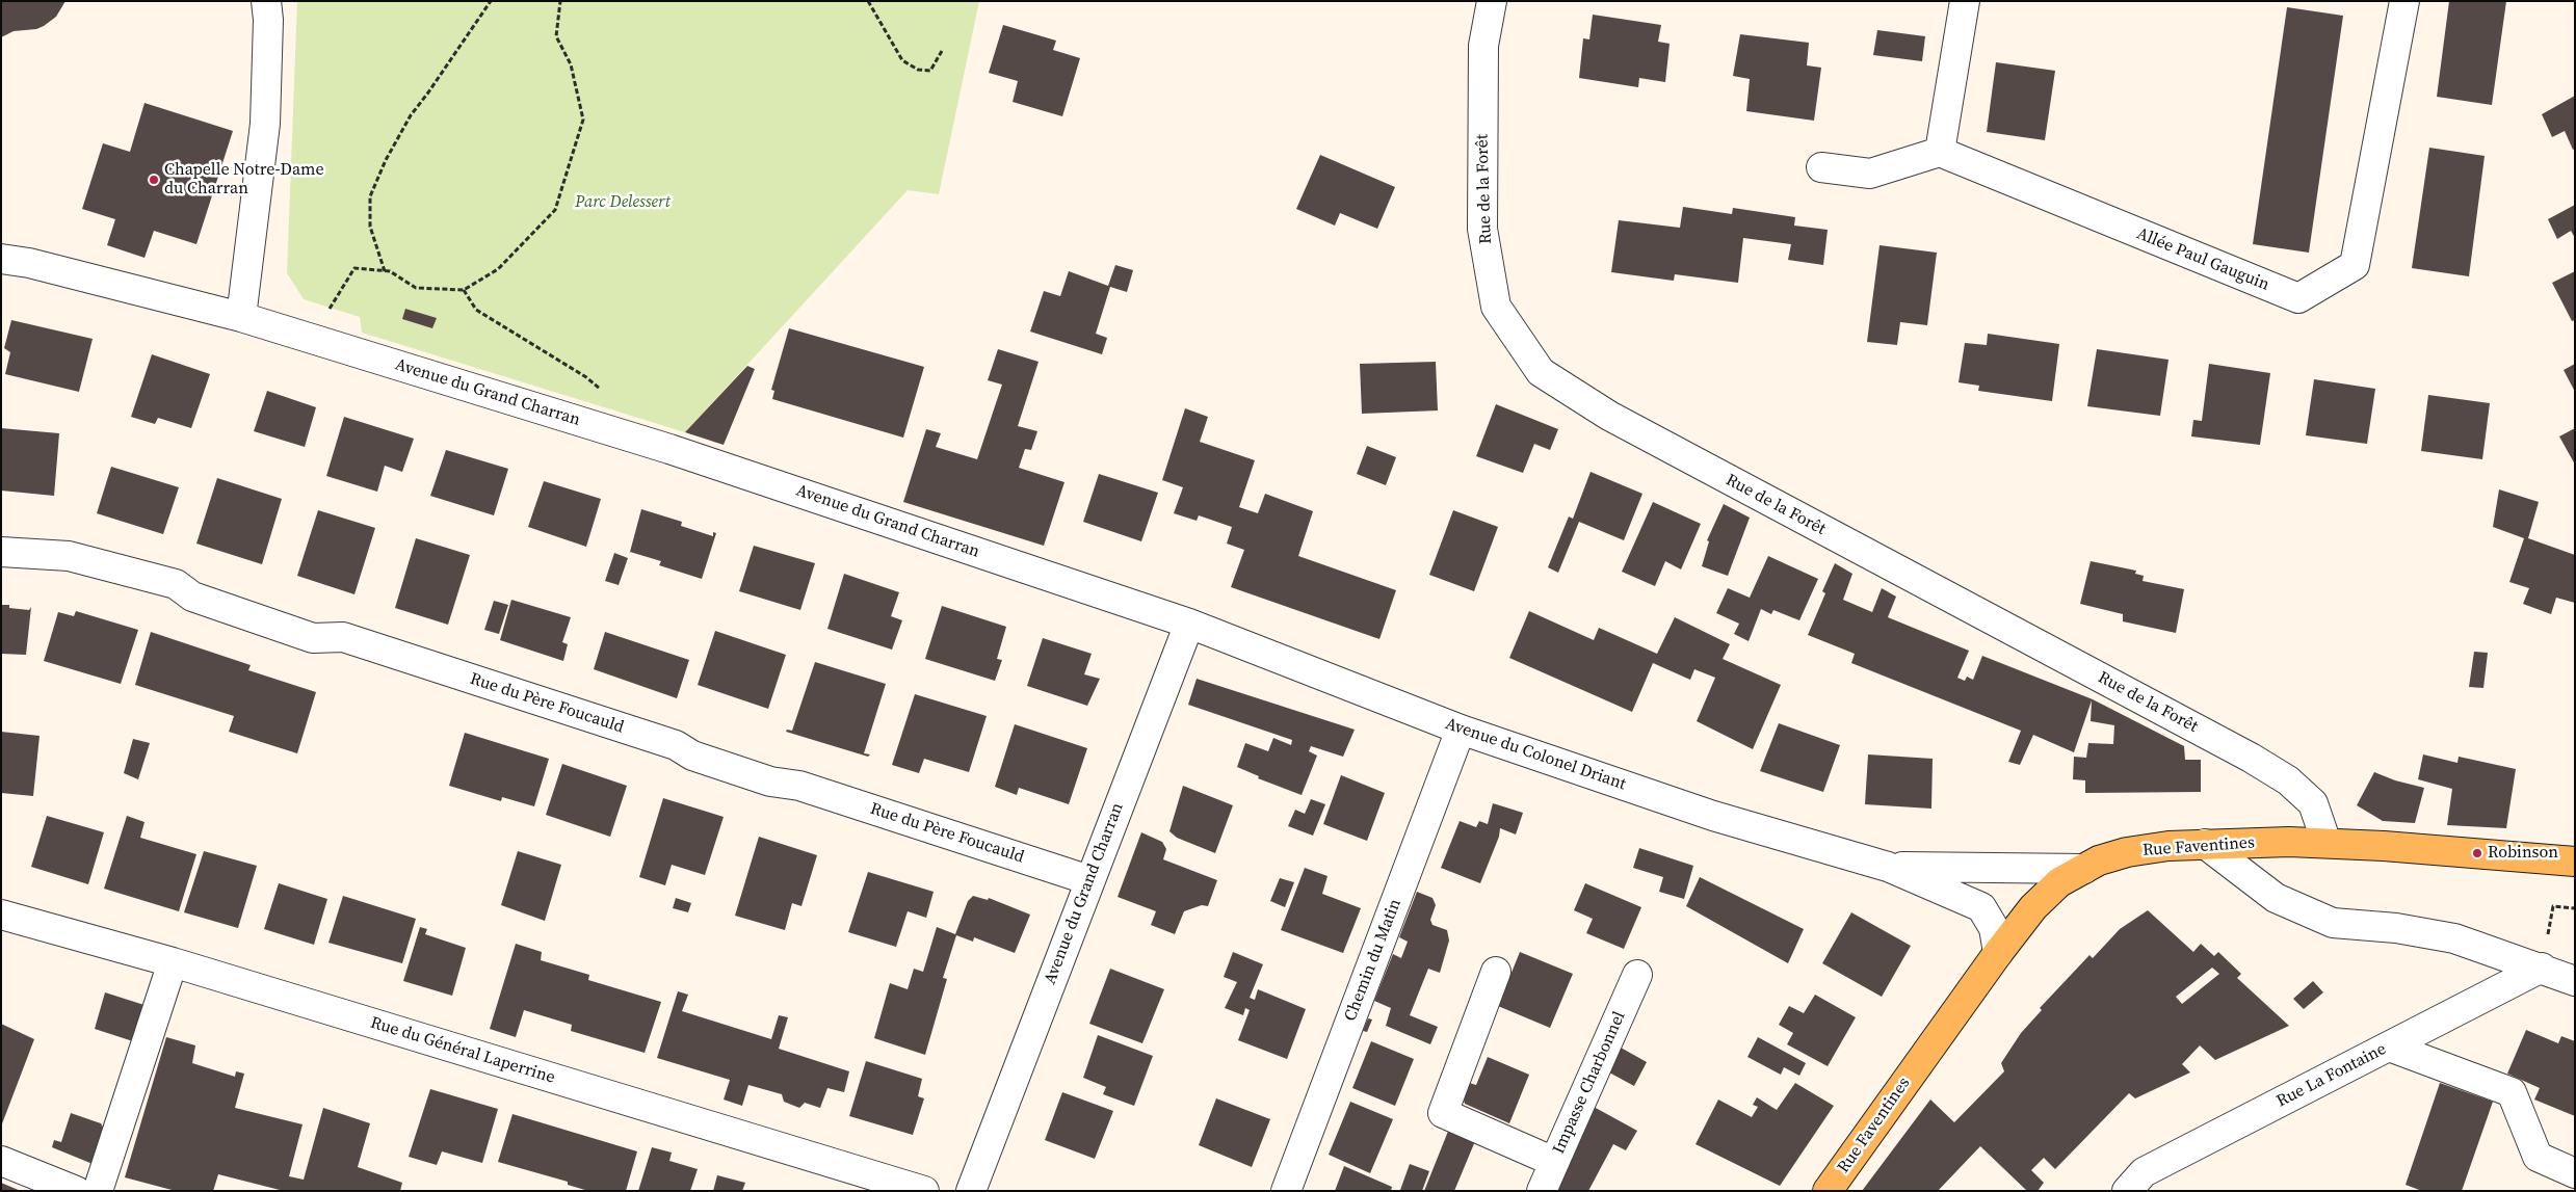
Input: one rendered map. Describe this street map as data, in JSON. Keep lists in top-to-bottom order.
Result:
{
  "streets": {
    "main road": ["Rue Faventines"],
    "street": [
      "Rue de la Forêt",
      "Allée Paul Gauguin",
      "Avenue du Grand Charran",
      "Rue du Père Foucauld",
      "Avenue du Colonel Driant",
      "Chemin du Matin",
      "Rue du Général Laperrine",
      "Rue La Fontaine",
      "Impasse Charbonnel"
    ]
  },
  "crossings": [
    ["Rue de la Forêt", "Rue Faventines"],
    ["Avenue du Grand Charran", "Rue du Père Foucauld"],
    ["Avenue du Grand Charran", "Avenue du Colonel Driant"],
    ["Avenue du Colonel Driant", "Rue Faventines"],
    ["Avenue du Colonel Driant", "Chemin du Matin"]
  ],
  "parks": ["Parc Delessert"],
  "places": ["Chapelle Notre-Dame du Charran", "Robinson"]
}
